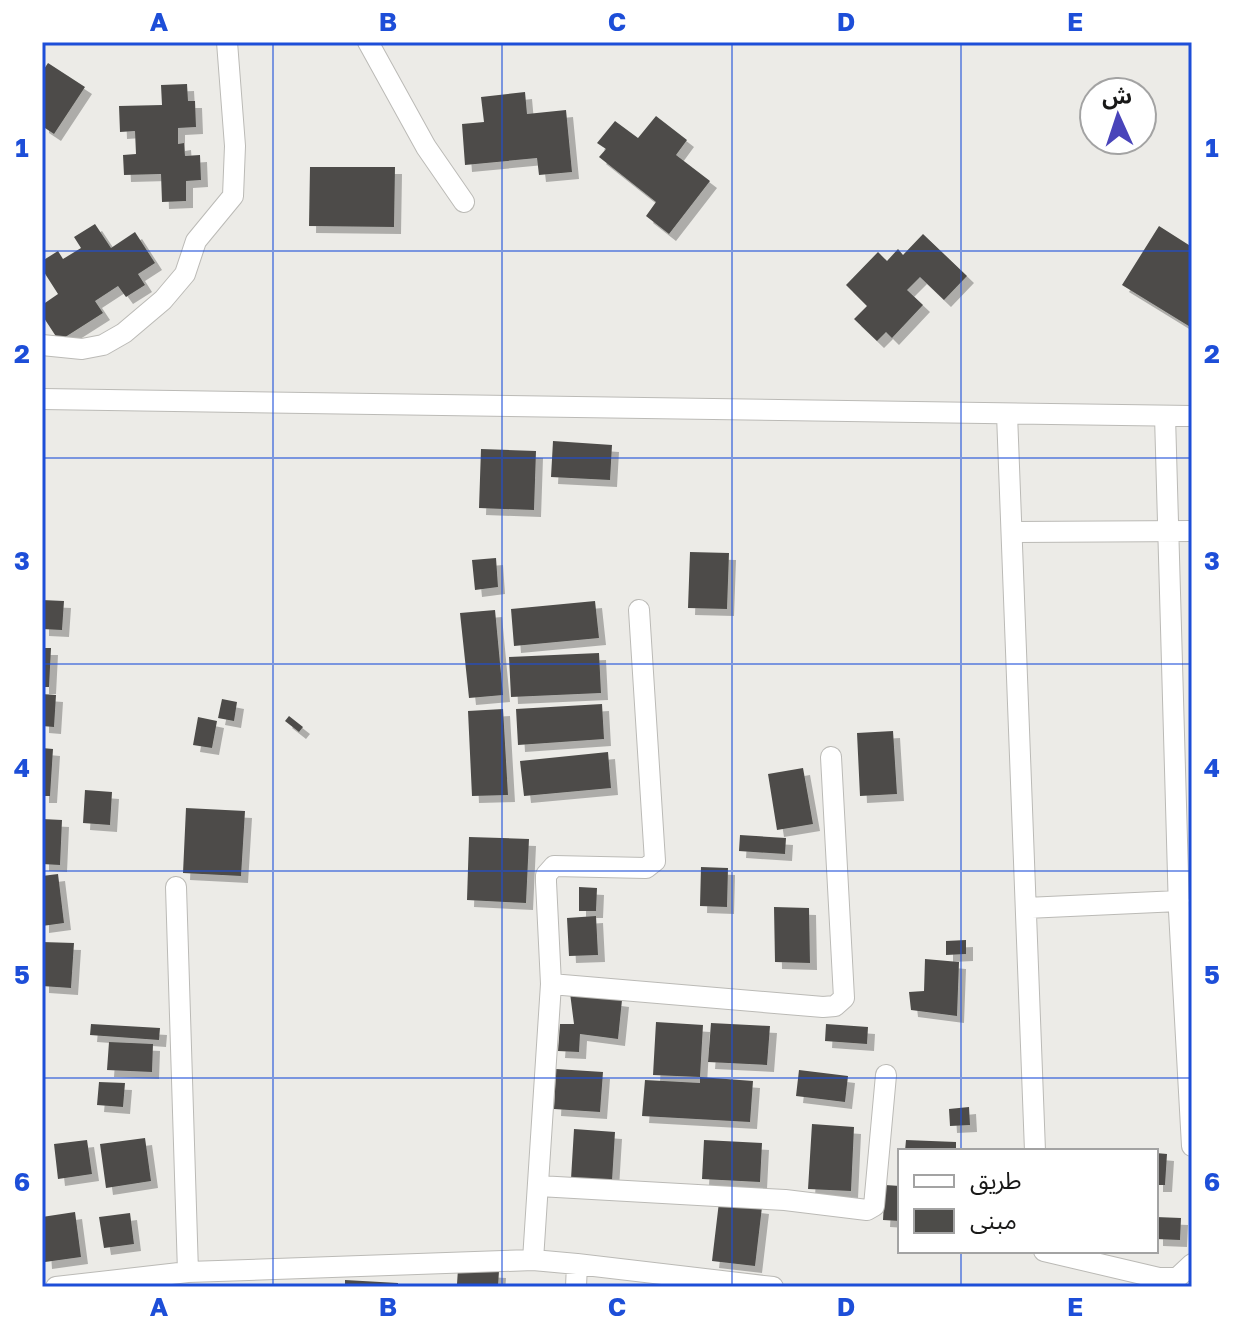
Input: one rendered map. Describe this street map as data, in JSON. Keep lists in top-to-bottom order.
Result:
{
  "legend": ["طريق", "مبنى"],
  "north": "top",
  "grid": {
    "columns": [
      "A",
      "B",
      "C",
      "D",
      "E"
    ],
    "rows": [
      "1",
      "2",
      "3",
      "4",
      "5",
      "6"
    ]
  }
}
